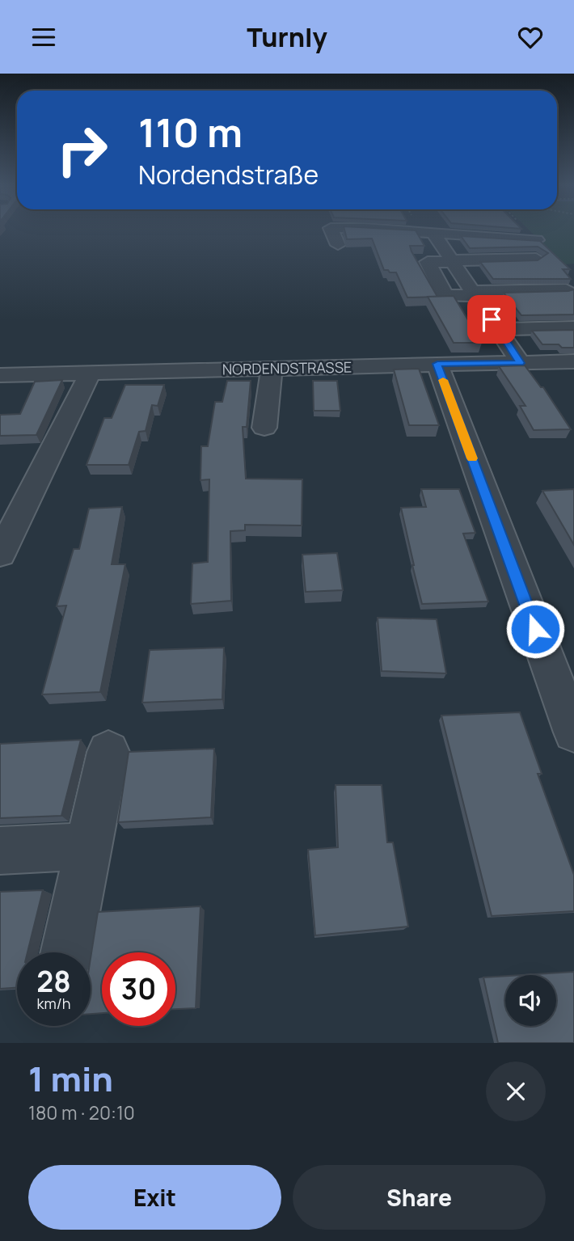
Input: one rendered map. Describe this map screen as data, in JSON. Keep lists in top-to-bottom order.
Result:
{
  "streets": {
    "street": ["NORDENDSTRASSE"]
  },
  "page": {
    "header": "Turnly",
    "turn": ["110 m", "Nordendstraße"],
    "speed": "28 km/h",
    "limit": "30",
    "heading": ["1 min", "180 m · 20:10"],
    "buttons": ["Exit", "Share"]
  }
}
